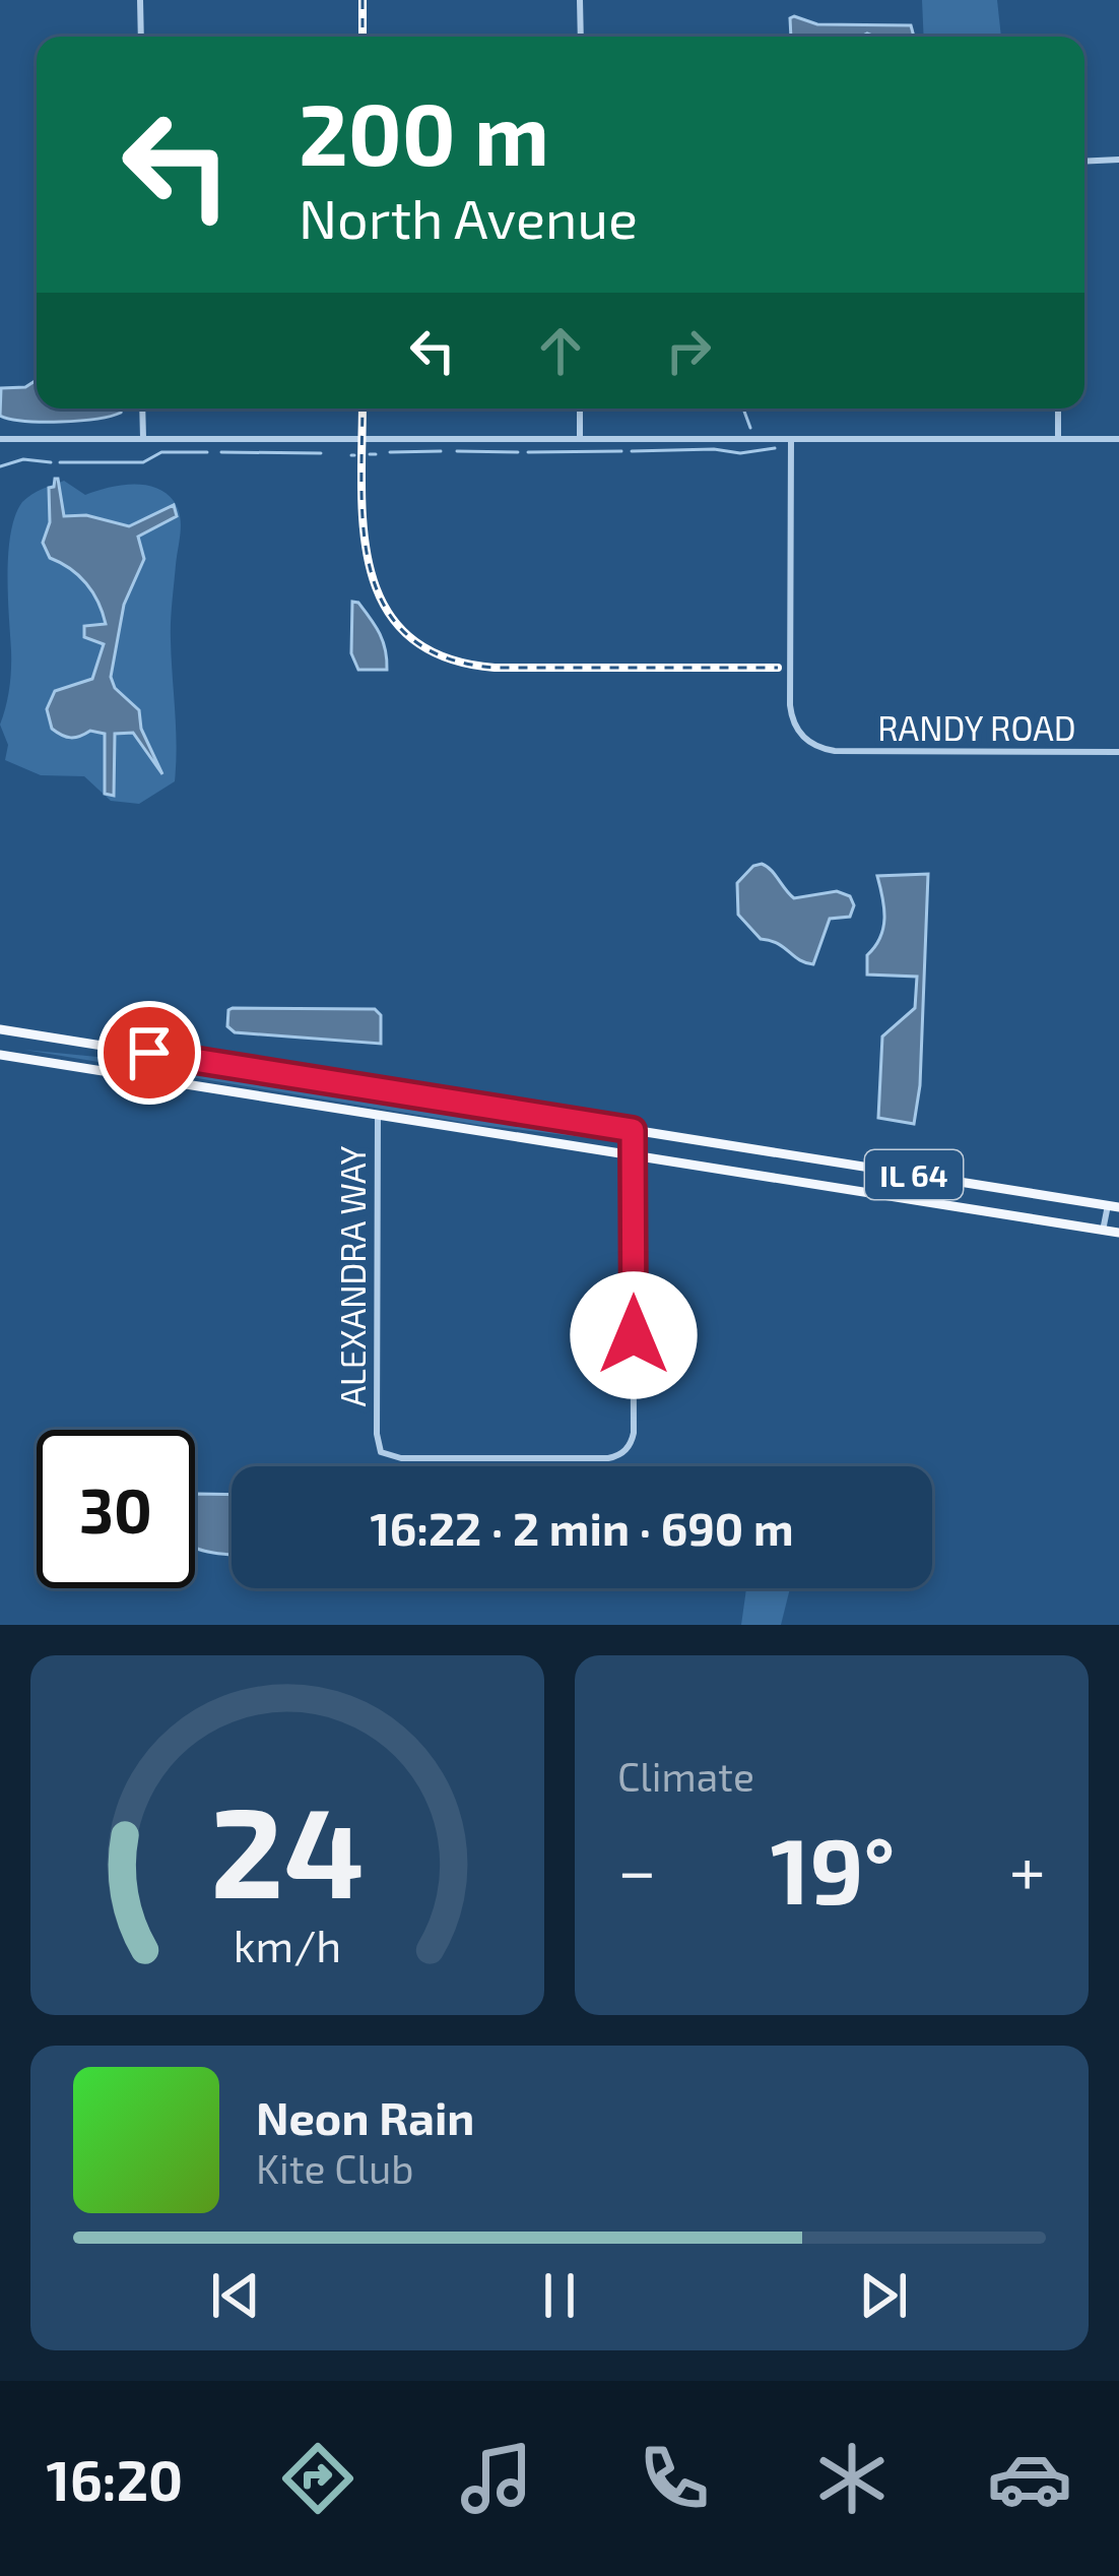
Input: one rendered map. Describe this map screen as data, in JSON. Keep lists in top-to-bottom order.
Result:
{
  "streets": {
    "main road": ["IL 64"],
    "street": ["RANDY ROAD", "ALEXANDRA WAY"]
  },
  "crossings": [
    ["IL 64", "ALEXANDRA WAY"]
  ],
  "page": {
    "turn": ["200 m", "North Avenue"],
    "limit": "30",
    "trip": "16:22 · 2 min · 690 m",
    "tile": "Climate",
    "heat": ["−", "19°", "+"],
    "song": ["Neon Rain", "Kite Club"],
    "tabs": "16:20",
    "gauge": ["24", "km/h"]
  }
}
